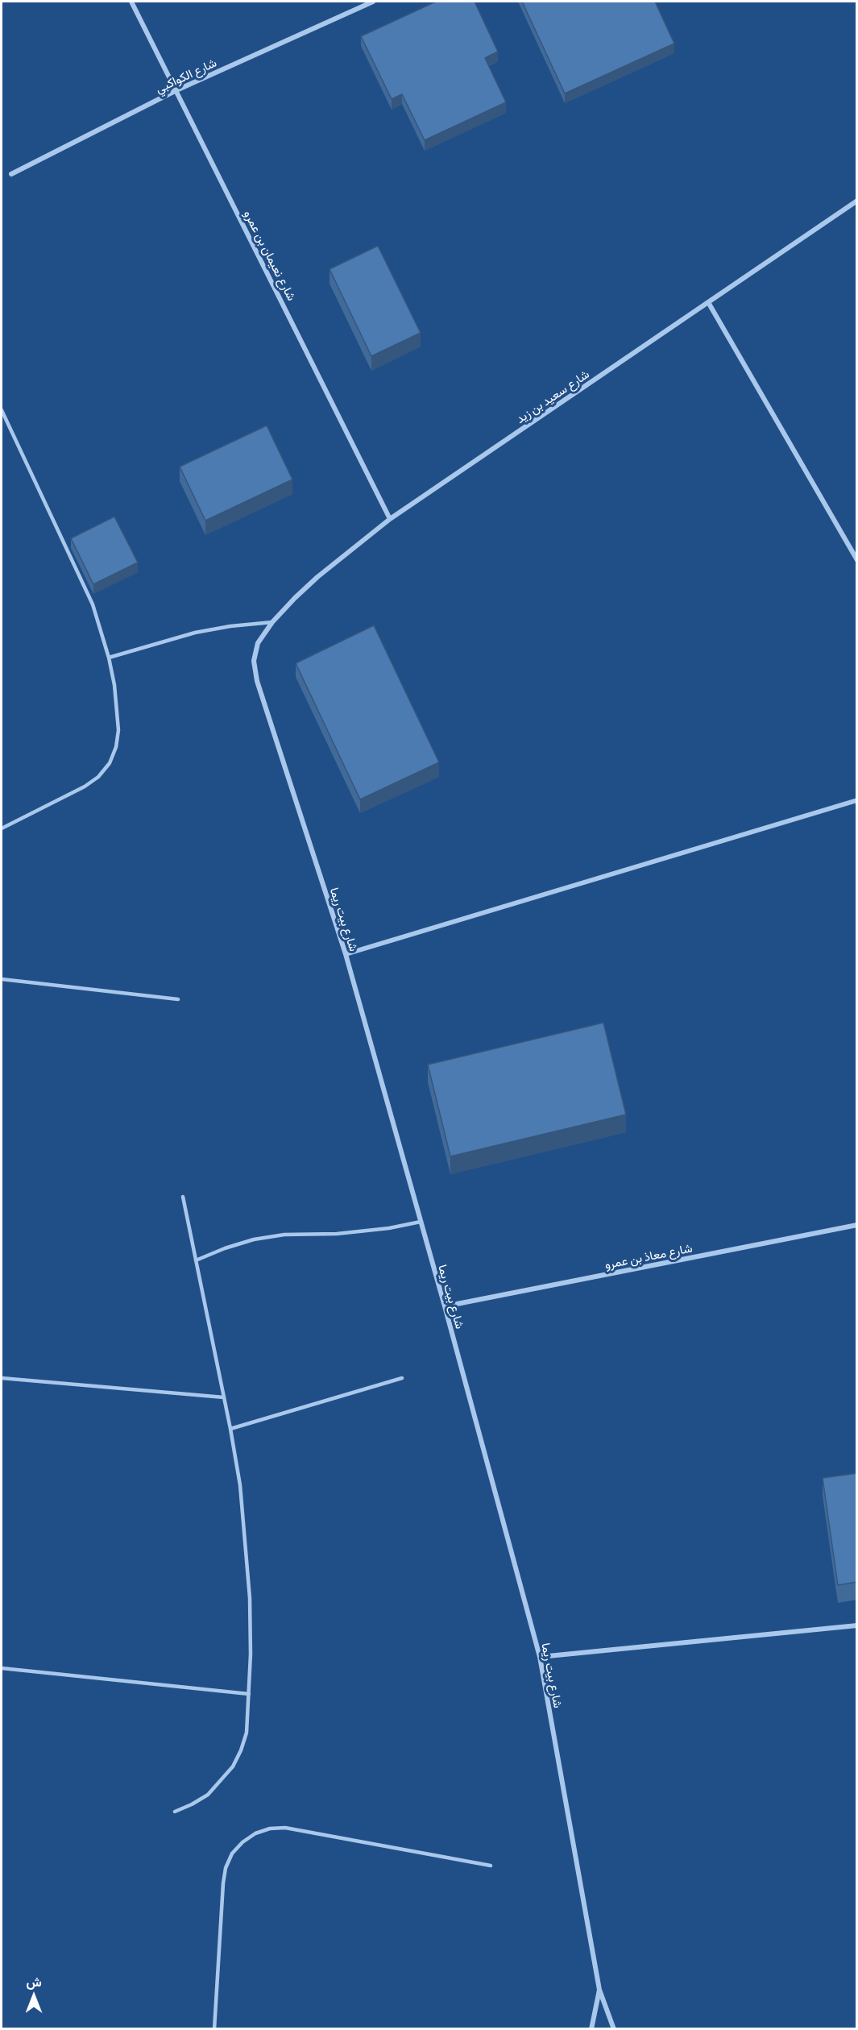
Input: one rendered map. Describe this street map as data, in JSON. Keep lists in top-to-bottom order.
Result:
{
  "streets": {
    "street": [
      "شارع الكواكبي",
      "شارع نعيمان بن عمرو",
      "شارع سعيد بن زيد",
      "شارع بيت ريما",
      "شارع معاذ بن عمرو"
    ]
  },
  "crossings": [
    ["شارع الكواكبي", "شارع نعيمان بن عمرو"],
    ["شارع نعيمان بن عمرو", "شارع سعيد بن زيد"],
    ["شارع سعيد بن زيد", "شارع بيت ريما"],
    ["شارع بيت ريما", "شارع معاذ بن عمرو"]
  ],
  "north": "top"
}
